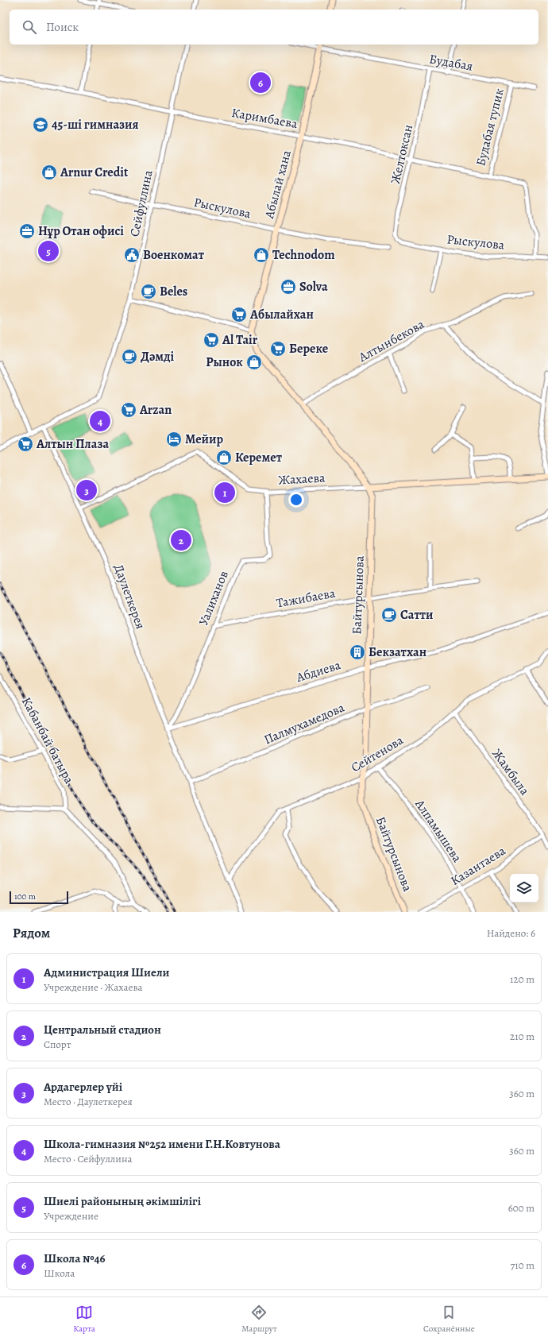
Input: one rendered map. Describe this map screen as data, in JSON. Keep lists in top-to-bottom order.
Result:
{
  "streets": {
    "main road": ["Абылай хана", "Жахаева", "Байтурсынова"],
    "street": [
      "Будабая",
      "Каримбаева",
      "Будабая тупик",
      "Желтоксан",
      "Сейфуллина",
      "Рыскулова",
      "Алтынбекова",
      "Даулеткерея",
      "Уалиханов",
      "Тажибаева",
      "Абдиева",
      "Палмухамедова",
      "Кабанбай батыра",
      "Сейтенова",
      "Жамбыла",
      "Алпамышева",
      "Казантаева"
    ]
  },
  "crossings": [
    ["Будабая", "Будабая тупик"],
    ["Будабая", "Желтоксан"],
    ["Будабая", "Абылай хана"],
    ["Каримбаева", "Будабая тупик"],
    ["Каримбаева", "Желтоксан"],
    ["Каримбаева", "Абылай хана"],
    ["Каримбаева", "Сейфуллина"],
    ["Каримбаева", "Рыскулова"],
    ["Желтоксан", "Рыскулова"],
    ["Абылай хана", "Рыскулова"],
    ["Абылай хана", "Байтурсынова"],
    ["Сейфуллина", "Рыскулова"],
    ["Сейфуллина", "Даулеткерея"],
    ["Алтынбекова", "Байтурсынова"],
    ["Жахаева", "Байтурсынова"],
    ["Жахаева", "Даулеткерея"],
    ["Жахаева", "Уалиханов"],
    ["Байтурсынова", "Тажибаева"],
    ["Байтурсынова", "Абдиева"],
    ["Байтурсынова", "Палмухамедова"],
    ["Байтурсынова", "Сейтенова"],
    ["Даулеткерея", "Уалиханов"],
    ["Даулеткерея", "Абдиева"],
    ["Даулеткерея", "Палмухамедова"],
    ["Даулеткерея", "Сейтенова"],
    ["Уалиханов", "Тажибаева"],
    ["Уалиханов", "Абдиева"],
    ["Сейтенова", "Жамбыла"],
    ["Сейтенова", "Алпамышева"],
    ["Жамбыла", "Казантаева"],
    ["Алпамышева", "Казантаева"]
  ],
  "places": {
    "school or university": ["45-ші гимназия"],
    "shop": [
      "Arnur Credit",
      "Technodom",
      "Рынок",
      "Керемет"
    ],
    "office": ["Нұр Отан офисі", "Solva"],
    "public building": ["Военкомат"],
    "cafe": ["Beles", "Дәмді", "Сатти"],
    "supermarket": [
      "Абылайхан",
      "Al Tair",
      "Береке",
      "Arzan",
      "Алтын Плаза"
    ],
    "hotel": ["Мейир"],
    "building": ["Бекзатхан"]
  },
  "scale_bar": "100 m",
  "page": {
    "search": "Поиск",
    "pins": [
      "6",
      "5",
      "4",
      "3",
      "1",
      "2"
    ],
    "scale": "100 m",
    "heading": ["Рядом", "Найдено: 6"],
    "list": [
      {
        "mark": "1",
        "name": "Администрация Шиели",
        "note": "Учреждение · Жахаева",
        "value": "120 m"
      },
      {
        "mark": "2",
        "name": "Центральный стадион",
        "note": "Спорт",
        "value": "210 m"
      },
      {
        "mark": "3",
        "name": "Ардагерлер үйі",
        "note": "Место · Даулеткерея",
        "value": "360 m"
      },
      {
        "mark": "4",
        "name": "Школа-гимназия №252 имени Г.Н.Ковтунова",
        "note": "Место · Сейфуллина",
        "value": "360 m"
      },
      {
        "mark": "5",
        "name": "Шиелі районының әкімшілігі",
        "note": "Учреждение",
        "value": "600 m"
      },
      {
        "mark": "6",
        "name": "Школа №46",
        "note": "Школа",
        "value": "710 m"
      }
    ],
    "nav": ["Карта", "Маршрут", "Сохранённые"]
  }
}
